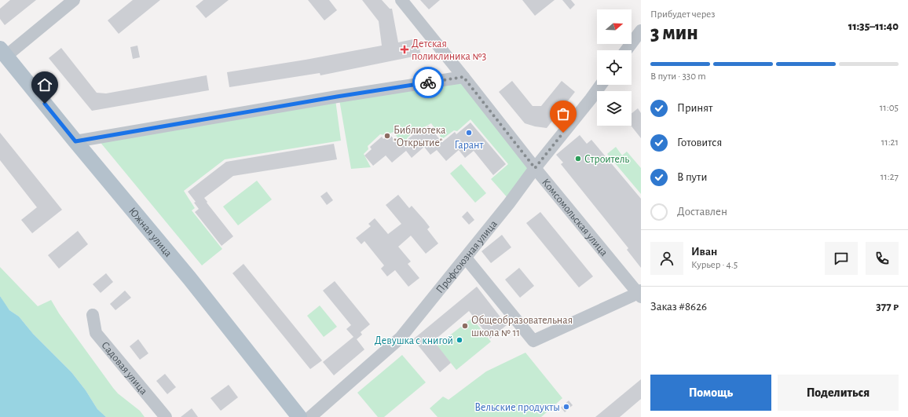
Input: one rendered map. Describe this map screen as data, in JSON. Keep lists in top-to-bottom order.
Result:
{
  "streets": {
    "main road": ["Южная улица"],
    "street": ["Комсомольская улица", "Профсоюзная улица", "Садовая улица"]
  },
  "crossings": [
    ["Комсомольская улица", "Профсоюзная улица"]
  ],
  "places": {
    "health": ["Детская поликлиника №3"],
    "other": [
      "Гарант",
      "Библиотека \"Открытие\"",
      "Строитель",
      "Общеобразовательная школа № 11",
      "Девушка с книгой",
      "Вельские продукты"
    ]
  },
  "north": "right",
  "page": {
    "heading": ["3 мин", "Прибудет через", "11:35–11:40"],
    "panel": [
      "Иван",
      "Курьер · 4.5",
      "Заказ #8626",
      "377 ₽"
    ],
    "bar": "В пути · 330 m",
    "list": [
      ["Принят", "11:05"],
      ["Готовится", "11:21"],
      ["В пути", "11:27"],
      "Доставлен"
    ],
    "buttons": ["Помощь", "Поделиться"]
  }
}
